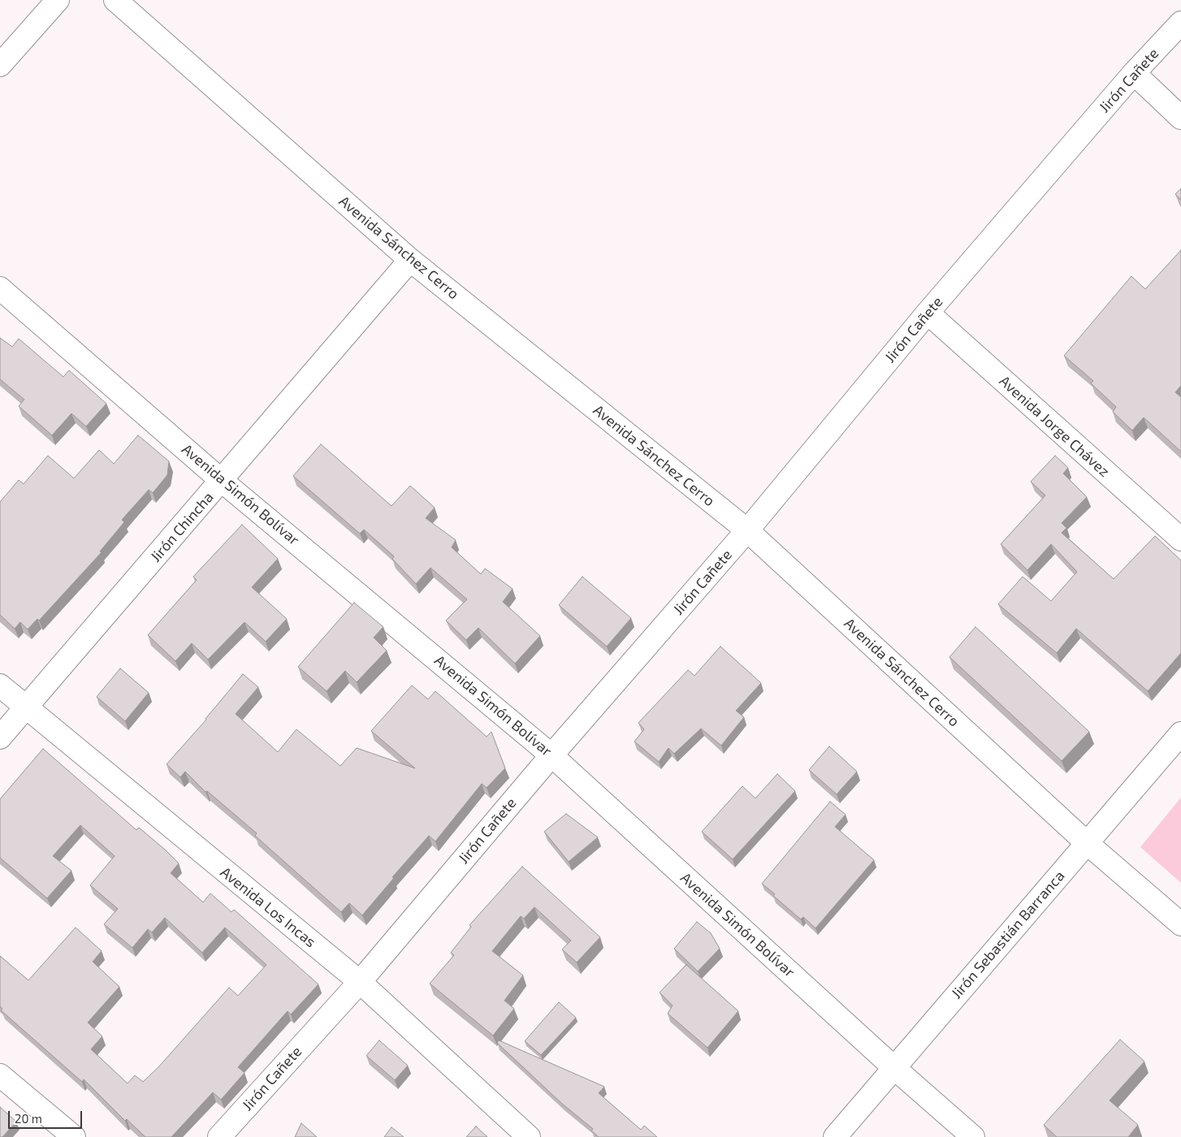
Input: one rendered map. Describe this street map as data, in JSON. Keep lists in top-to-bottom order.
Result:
{
  "streets": {
    "street": [
      "Jirón Cañete",
      "Avenida Sánchez Cerro",
      "Avenida Jorge Chávez",
      "Avenida Simón Bolívar",
      "Jirón Chincha",
      "Avenida Los Incas",
      "Jirón Sebastián Barranca"
    ]
  },
  "crossings": [
    ["Jirón Cañete", "Avenida Sánchez Cerro"],
    ["Jirón Cañete", "Avenida Jorge Chávez"],
    ["Jirón Cañete", "Avenida Simón Bolívar"],
    ["Jirón Cañete", "Avenida Los Incas"],
    ["Avenida Sánchez Cerro", "Jirón Chincha"],
    ["Avenida Sánchez Cerro", "Jirón Sebastián Barranca"],
    ["Avenida Simón Bolívar", "Jirón Chincha"],
    ["Avenida Simón Bolívar", "Jirón Sebastián Barranca"],
    ["Jirón Chincha", "Avenida Los Incas"]
  ],
  "scale_bar": "20 m"
}
